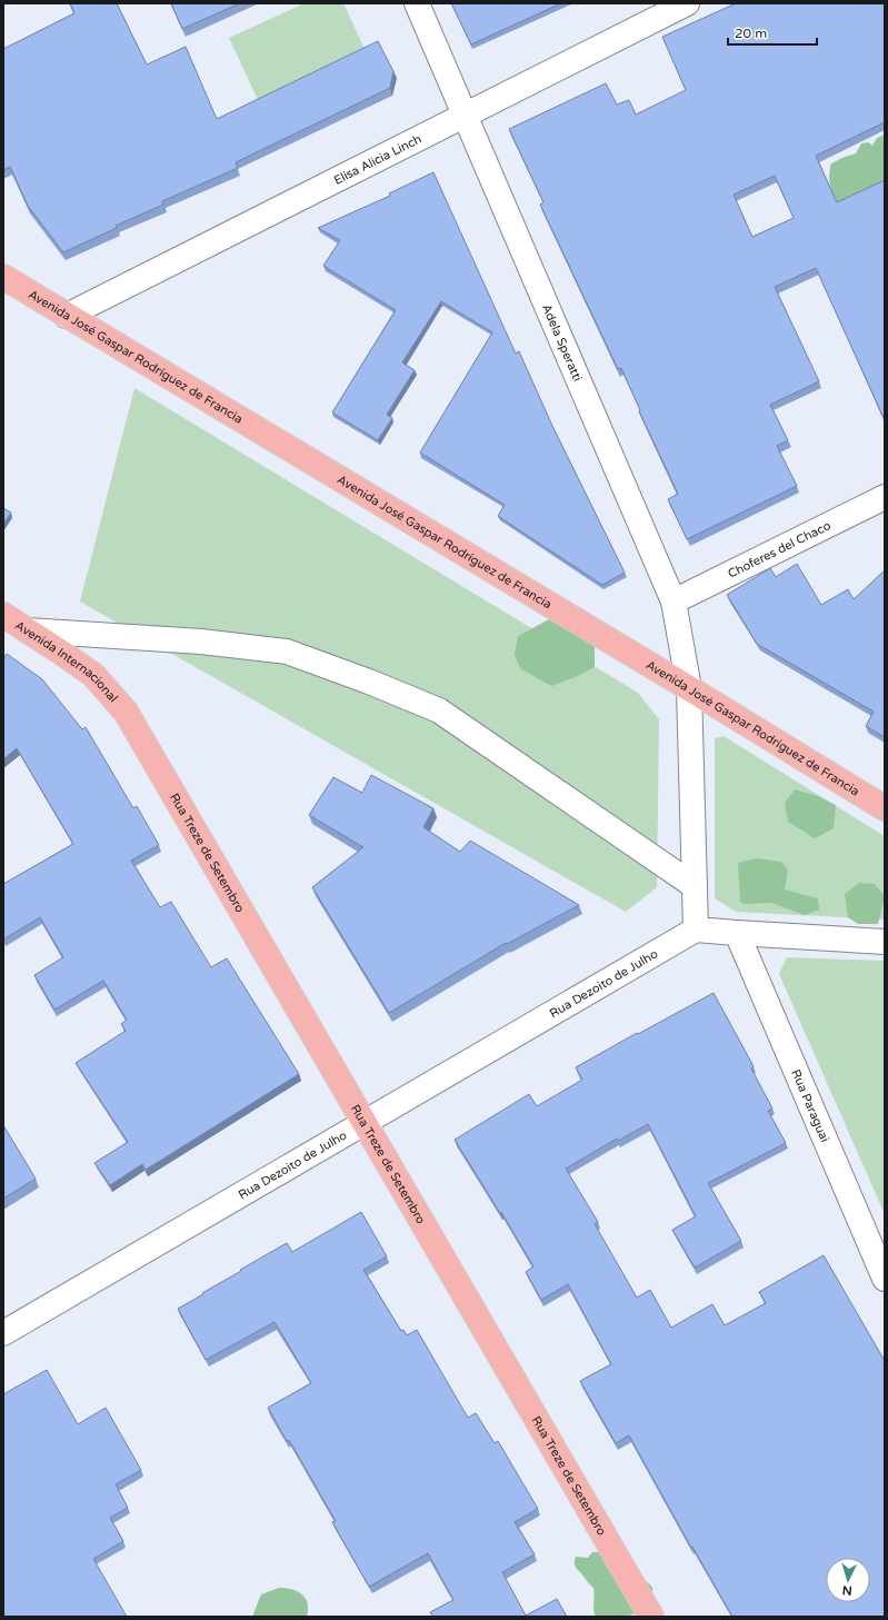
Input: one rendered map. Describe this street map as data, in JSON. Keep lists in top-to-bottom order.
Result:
{
  "streets": {
    "main road": ["Avenida José Gaspar Rodríguez de Francia", "Avenida Internacional", "Rua Treze de Setembro"],
    "street": [
      "Elisa Alicia Linch",
      "Adela Speratti",
      "Choferes del Chaco",
      "Rua Dezoito de Julho",
      "Rua Paraguai"
    ]
  },
  "crossings": [
    ["Elisa Alicia Linch", "Adela Speratti"],
    ["Elisa Alicia Linch", "Avenida José Gaspar Rodríguez de Francia"],
    ["Adela Speratti", "Avenida José Gaspar Rodríguez de Francia"],
    ["Adela Speratti", "Choferes del Chaco"],
    ["Adela Speratti", "Rua Dezoito de Julho"],
    ["Avenida Internacional", "Rua Treze de Setembro"],
    ["Rua Treze de Setembro", "Rua Dezoito de Julho"]
  ],
  "scale_bar": "20 m",
  "north": "bottom"
}
